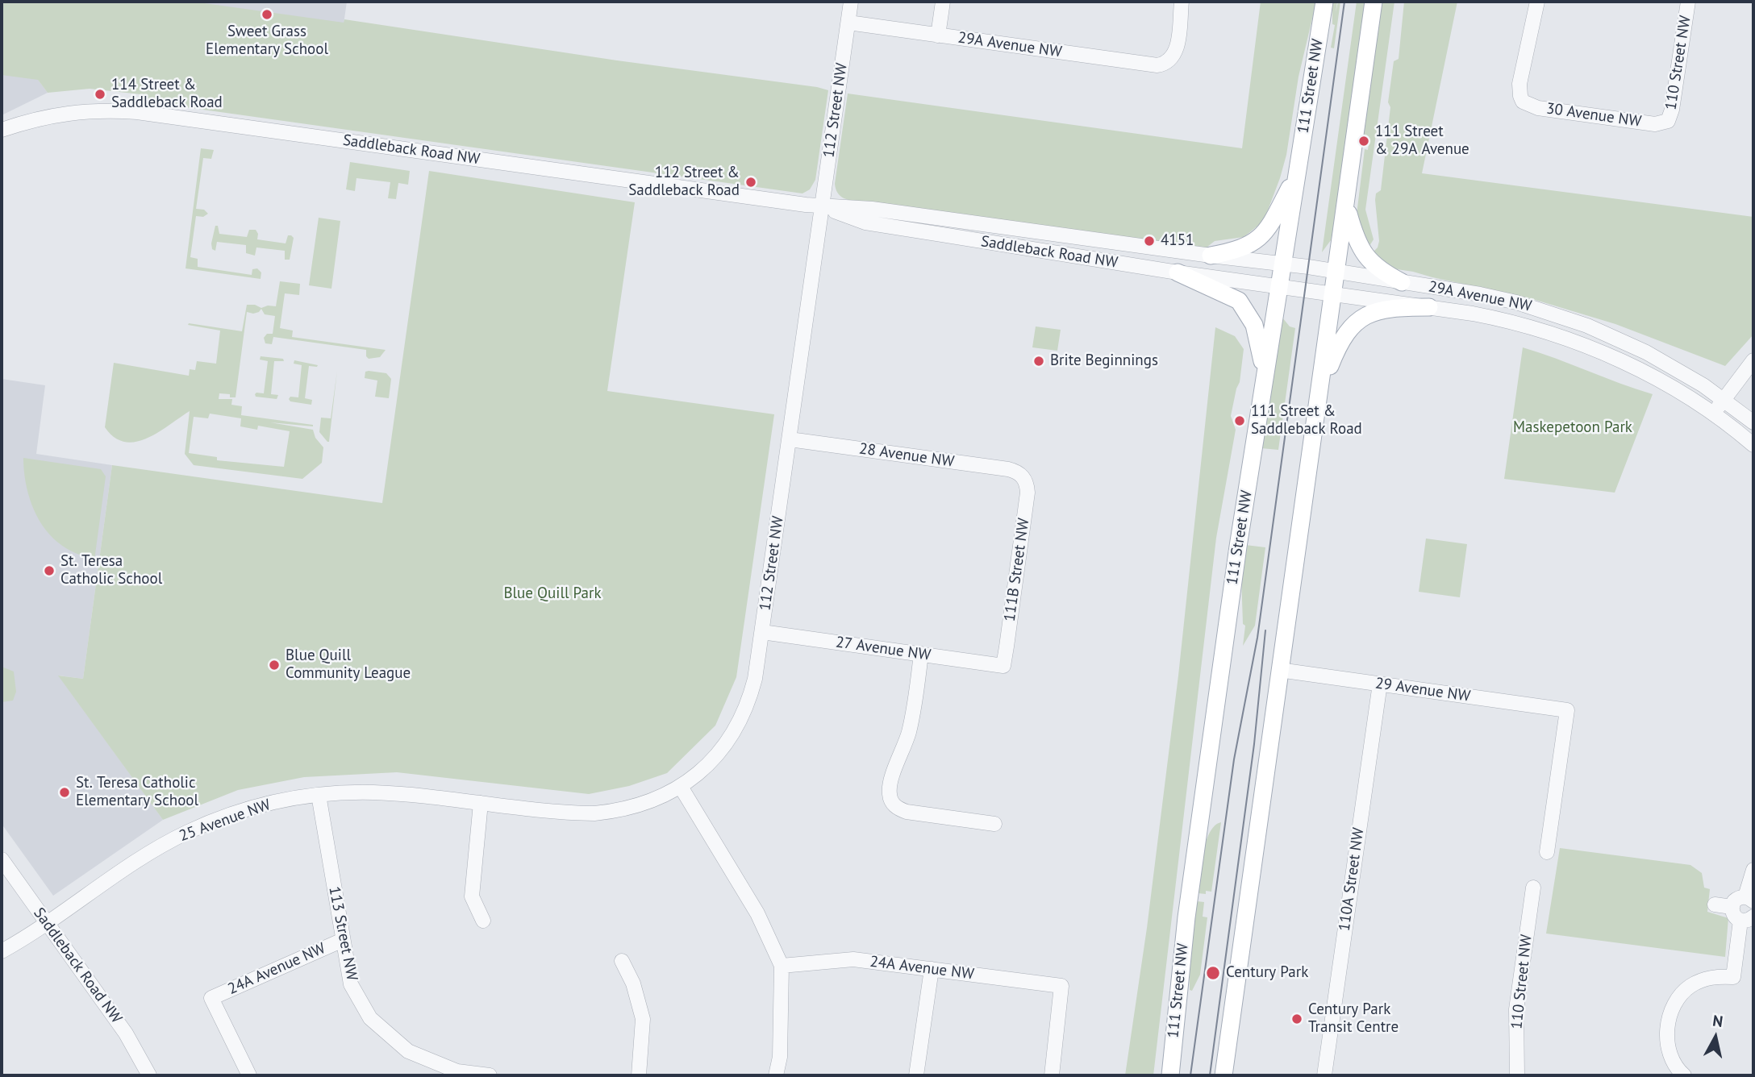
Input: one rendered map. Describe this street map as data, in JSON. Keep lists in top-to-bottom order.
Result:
{
  "streets": {
    "main road": ["111 Street NW"],
    "street": [
      "29A Avenue NW",
      "110 Street NW",
      "112 Street NW",
      "30 Avenue NW",
      "Saddleback Road NW",
      "28 Avenue NW",
      "111B Street NW",
      "27 Avenue NW",
      "29 Avenue NW",
      "25 Avenue NW",
      "110A Street NW",
      "113 Street NW",
      "24A Avenue NW"
    ]
  },
  "crossings": [
    ["29A Avenue NW", "111 Street NW"],
    ["29A Avenue NW", "112 Street NW"],
    ["29A Avenue NW", "Saddleback Road NW"],
    ["110 Street NW", "30 Avenue NW"],
    ["111 Street NW", "Saddleback Road NW"],
    ["112 Street NW", "Saddleback Road NW"],
    ["112 Street NW", "28 Avenue NW"],
    ["112 Street NW", "27 Avenue NW"],
    ["112 Street NW", "25 Avenue NW"],
    ["Saddleback Road NW", "25 Avenue NW"],
    ["28 Avenue NW", "111B Street NW"],
    ["111B Street NW", "27 Avenue NW"],
    ["29 Avenue NW", "110A Street NW"],
    ["25 Avenue NW", "113 Street NW"],
    ["113 Street NW", "24A Avenue NW"]
  ],
  "parks": ["Maskepetoon Park", "Blue Quill Park"],
  "places": [
    "Sweet Grass Elementary School",
    "114 Street & Saddleback Road",
    "111 Street & 29A Avenue",
    "112 Street & Saddleback Road",
    "4151",
    "Brite Beginnings",
    "111 Street & Saddleback Road",
    "St. Teresa Catholic School",
    "Blue Quill Community League",
    "St. Teresa Catholic Elementary School",
    "Century Park",
    "Century Park Transit Centre"
  ],
  "north": "top"
}
